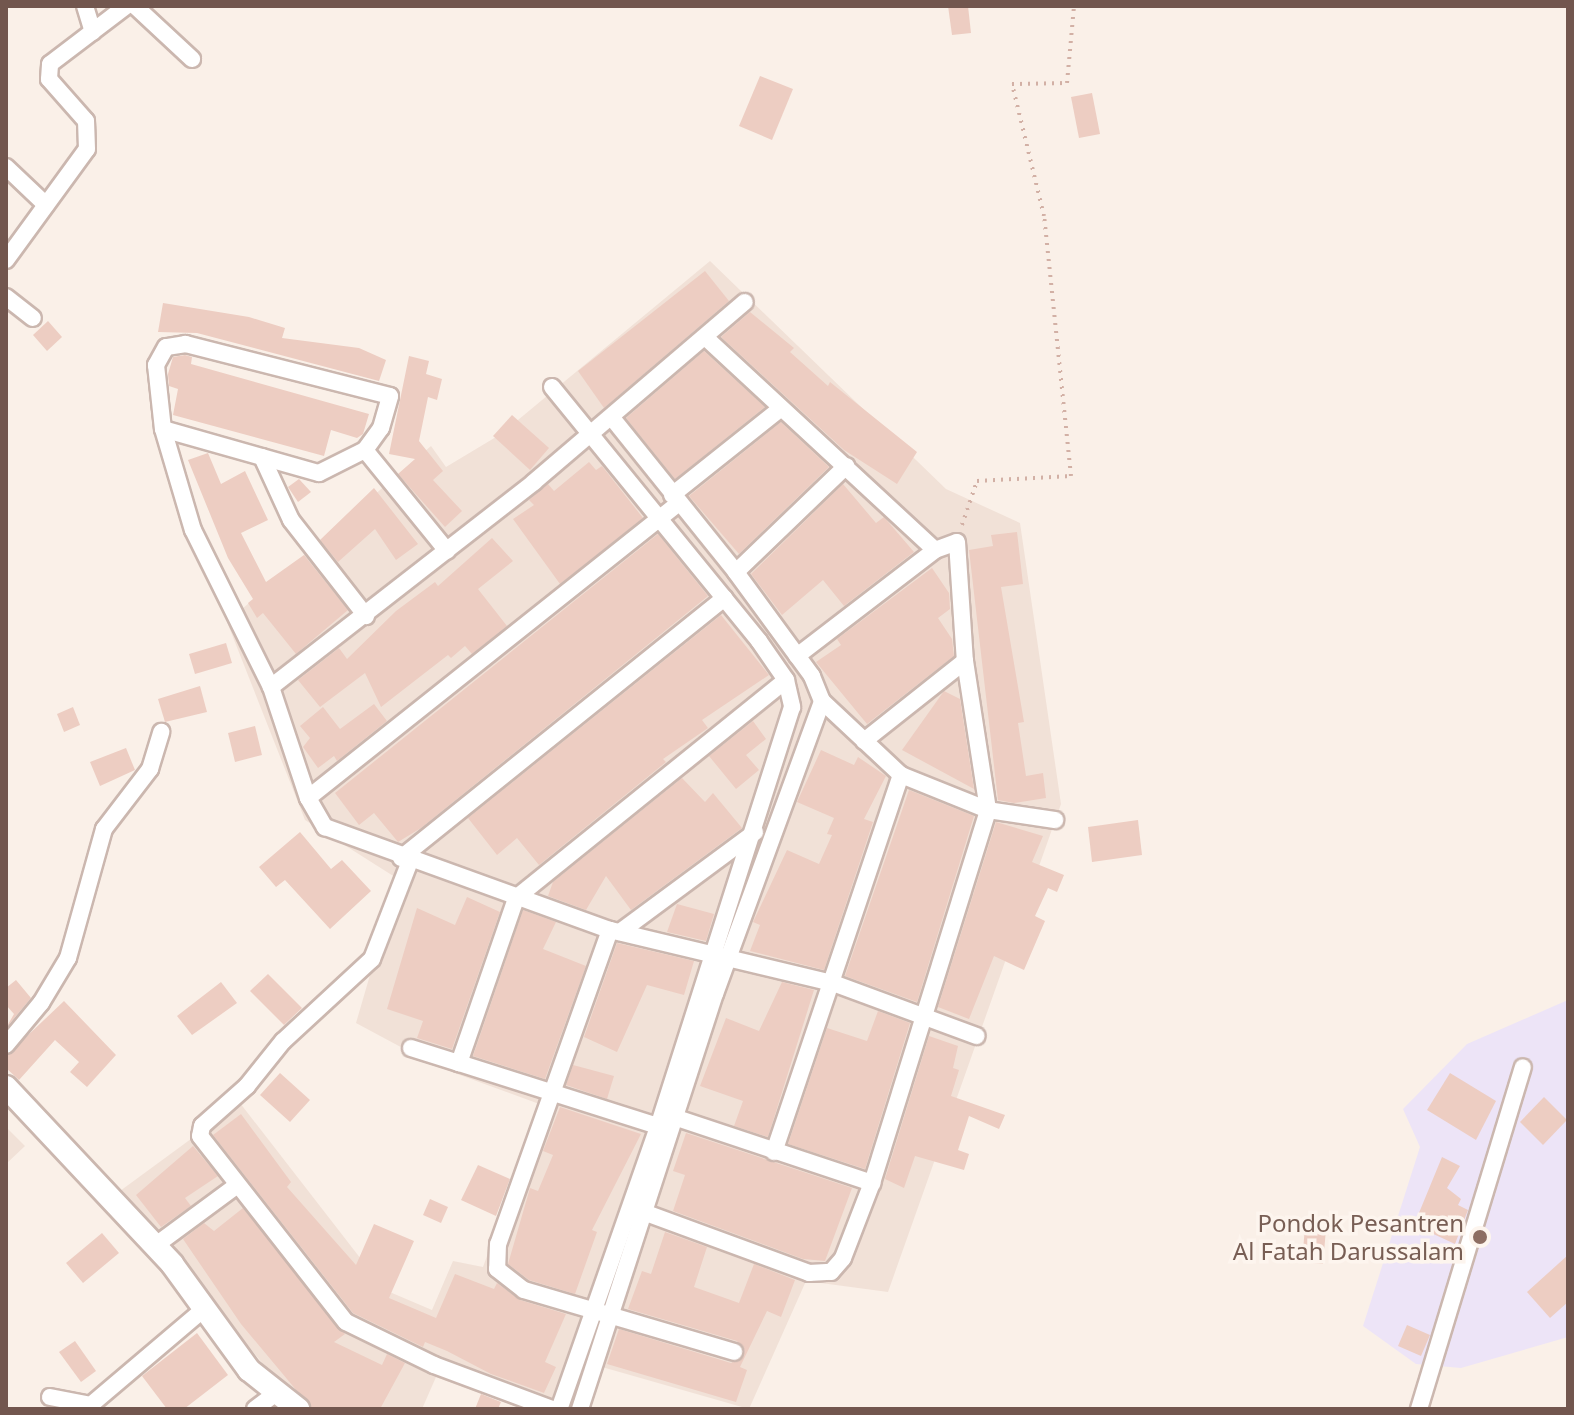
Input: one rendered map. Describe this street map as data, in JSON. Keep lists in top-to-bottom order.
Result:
{
  "places": ["Pondok Pesantren Al Fatah Darussalam"]
}
